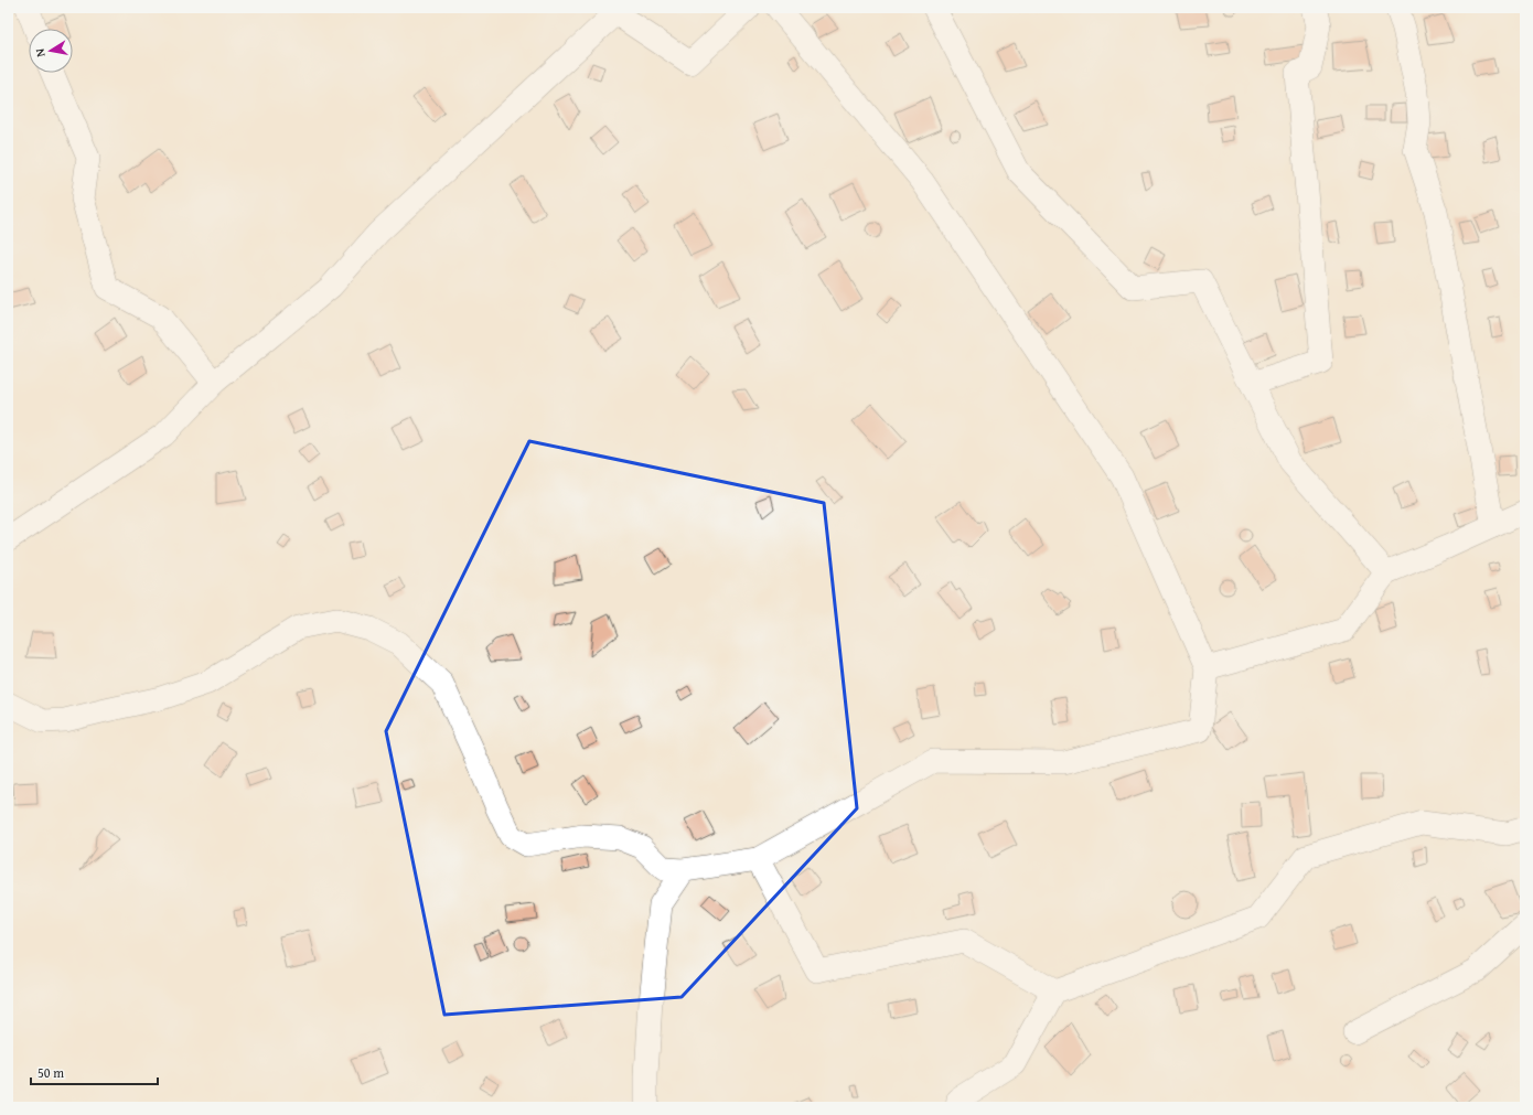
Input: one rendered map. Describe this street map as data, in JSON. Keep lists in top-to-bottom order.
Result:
{
  "scale_bar": "50 m",
  "north": "left"
}
